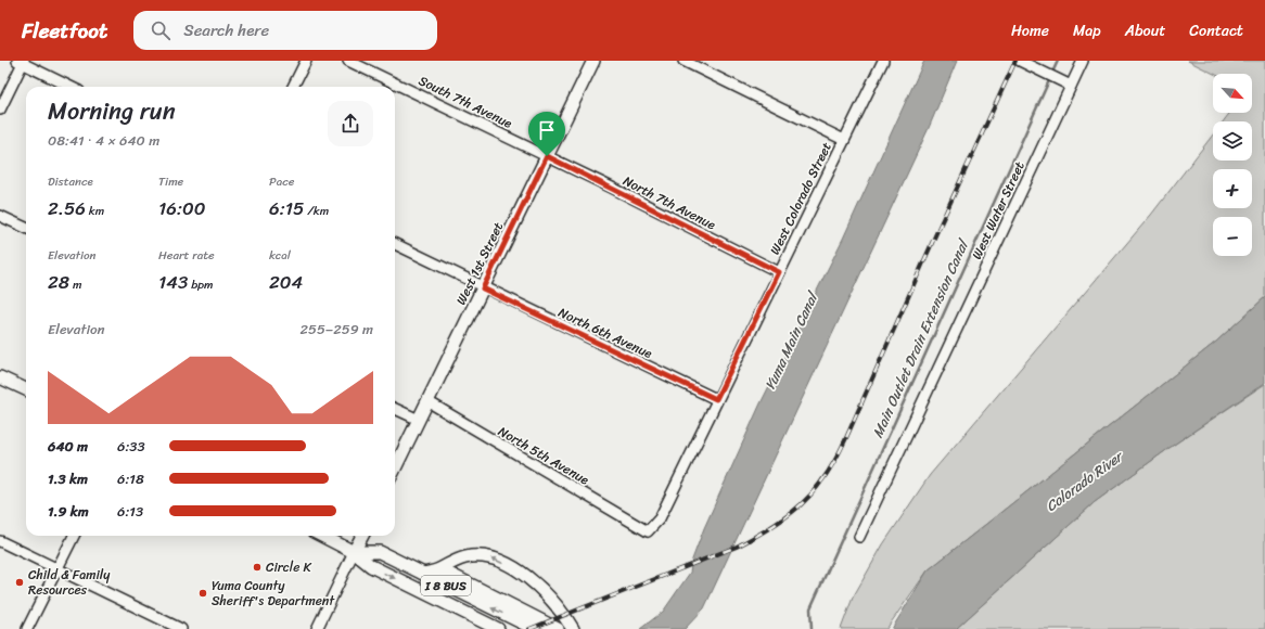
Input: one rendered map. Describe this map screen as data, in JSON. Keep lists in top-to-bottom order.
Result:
{
  "streets": {
    "main road": ["West 1st Street", "I 8 BUS"],
    "street": [
      "South 7th Avenue",
      "West Colorado Street",
      "North 7th Avenue",
      "West Water Street",
      "North 6th Avenue",
      "North 5th Avenue"
    ]
  },
  "crossings": [
    ["South 7th Avenue", "North 7th Avenue"],
    ["South 7th Avenue", "West 1st Street"],
    ["West Colorado Street", "North 7th Avenue"],
    ["West Colorado Street", "North 6th Avenue"],
    ["West Colorado Street", "North 5th Avenue"],
    ["North 7th Avenue", "West 1st Street"],
    ["West 1st Street", "North 6th Avenue"],
    ["West 1st Street", "North 5th Avenue"]
  ],
  "water": ["Main Outlet Drain Extension Canal", "Yuma Main Canal", "Colorado River"],
  "places": ["Circle K", "Child & Family Resources", "Yuma County Sheriff's Department"],
  "north": "bottom right",
  "page": {
    "header": "Fleetfoot",
    "search": "Search here",
    "nav": [
      "Home",
      "Map",
      "About",
      "Contact"
    ],
    "map_buttons": ["+", "−"],
    "heading": ["Morning run", "08:41 · 4 × 640 m"],
    "stats": [
      ["Distance", "2.56 km"],
      ["Time", "16:00"],
      ["Pace", "6:15 /km"],
      ["Elevation", "28 m"],
      ["Heart rate", "143 bpm"],
      ["kcal", "204"]
    ],
    "chart": ["Elevation", "255–259 m"],
    "list": [
      {
        "name": "640 m",
        "note": "6:33"
      },
      {
        "name": "1.3 km",
        "note": "6:18"
      },
      {
        "name": "1.9 km",
        "note": "6:13"
      }
    ]
  }
}
